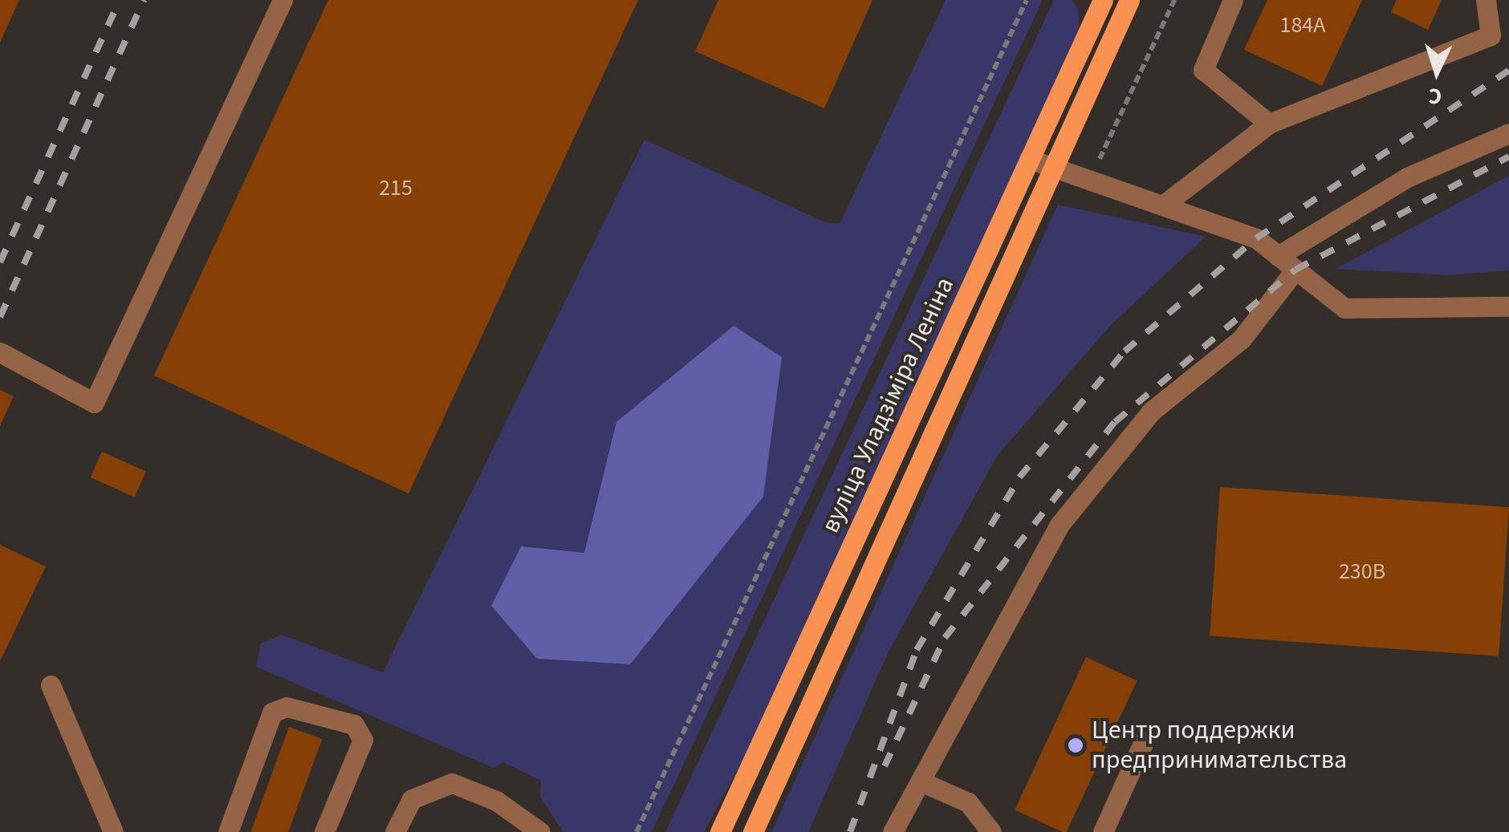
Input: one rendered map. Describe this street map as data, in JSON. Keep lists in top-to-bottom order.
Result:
{
  "streets": {
    "main road": ["вуліца Уладзіміра Леніна"]
  },
  "places": ["Центр поддержки предпринимательства"],
  "house_numbers": ["184А", "215", "230В"],
  "north": "bottom"
}
